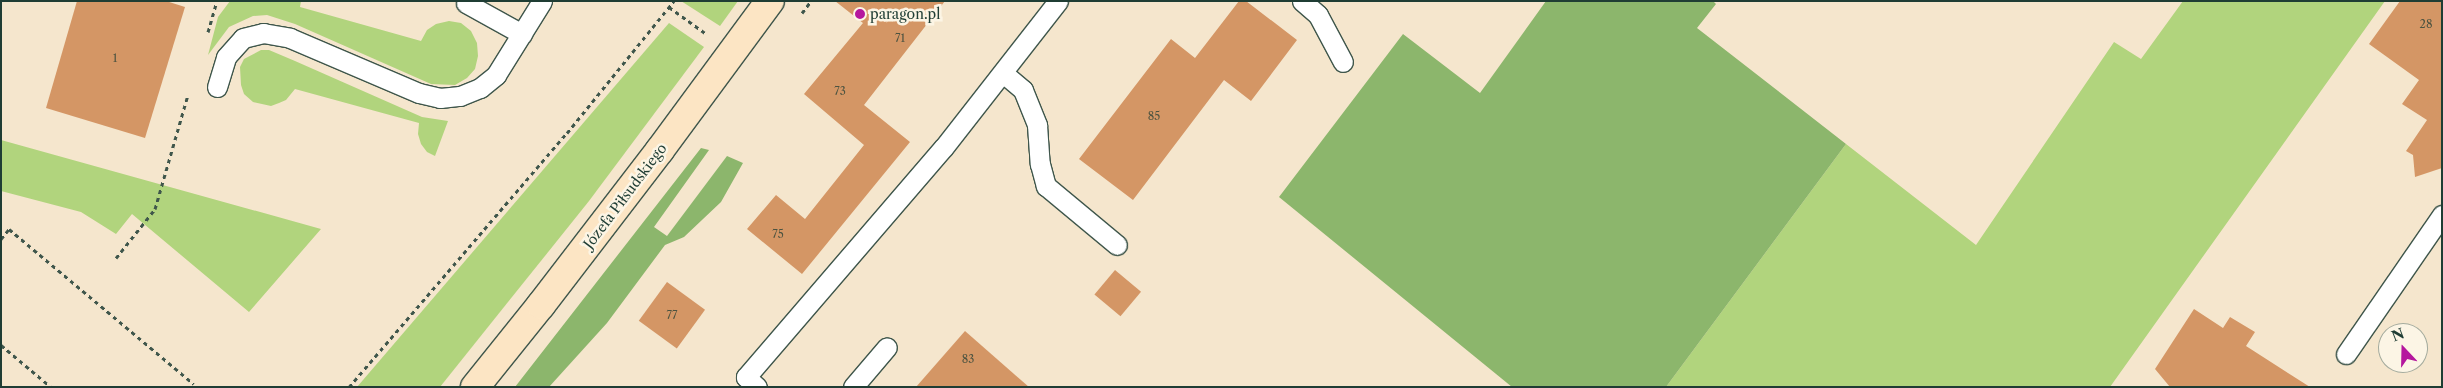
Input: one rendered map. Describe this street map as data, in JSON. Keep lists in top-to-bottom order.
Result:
{
  "streets": {
    "street": ["Józefa Piłsudskiego"]
  },
  "places": ["paragon.pl"],
  "house_numbers": [
    "28",
    "71",
    "1",
    "73",
    "85",
    "75",
    "77",
    "83"
  ],
  "north": "top"
}
